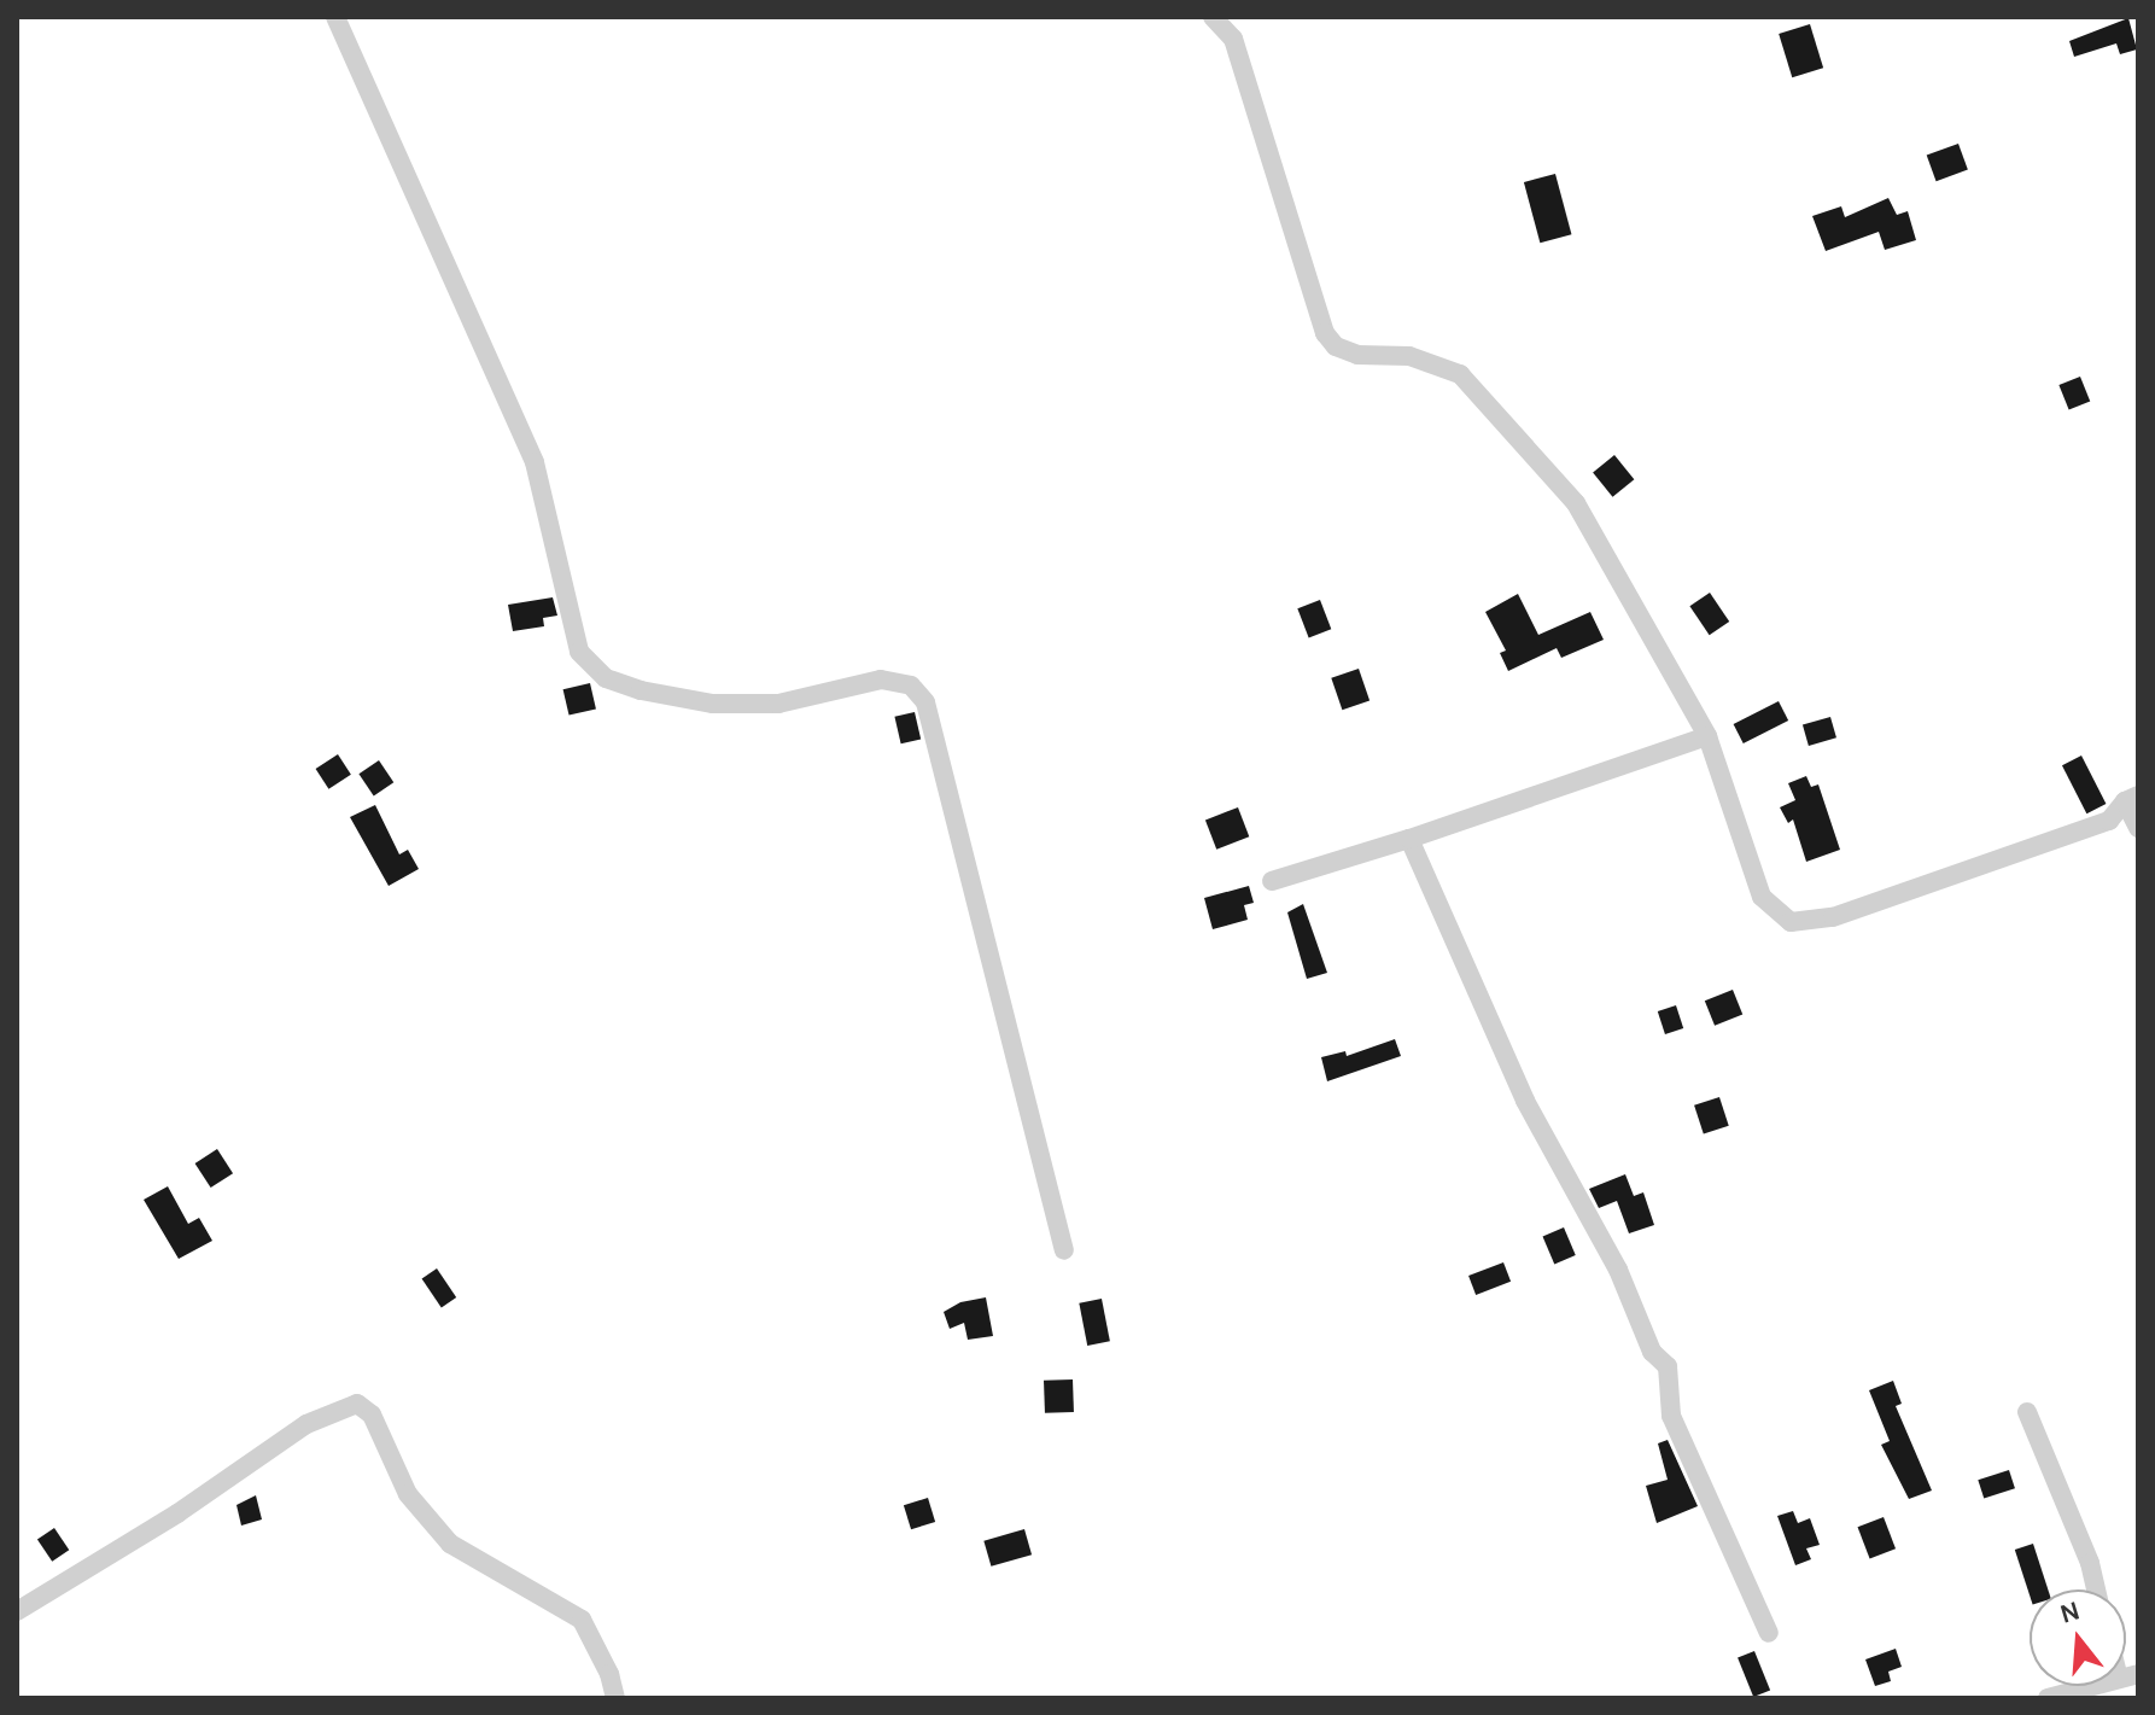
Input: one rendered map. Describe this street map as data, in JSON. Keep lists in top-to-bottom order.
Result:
{
  "north": "top"
}
